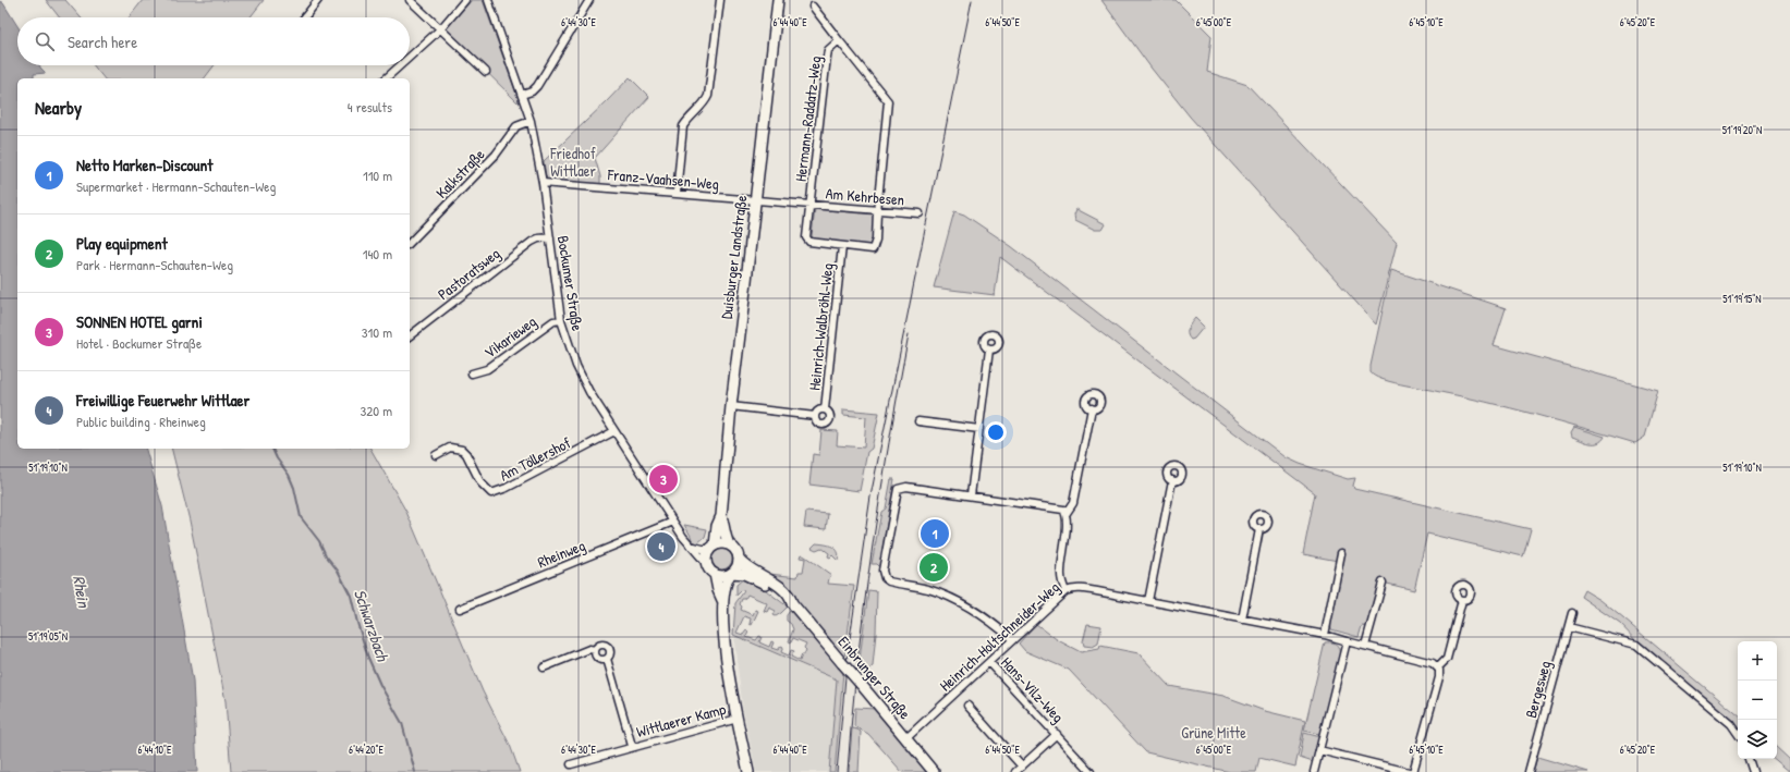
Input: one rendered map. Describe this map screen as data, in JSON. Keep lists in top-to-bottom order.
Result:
{
  "streets": {
    "main road": ["Duisburger Landstraße", "Einbrunger Straße"],
    "street": [
      "Hermann-Raddatz-Weg",
      "Kalkstraße",
      "Franz-Vaahsen-Weg",
      "Am Kehrbesen",
      "Pastoratsweg",
      "Bockumer Straße",
      "Heinrich-Walbröhl-Weg",
      "Vikarieweg",
      "Am Töllershof",
      "Rheinweg",
      "Heinrich-Holtschneider-Weg",
      "Hans-Vilz-Weg",
      "Bergesweg",
      "Wittlaerer Kamp"
    ]
  },
  "crossings": [
    ["Hermann-Raddatz-Weg", "Am Kehrbesen"],
    ["Hermann-Raddatz-Weg", "Heinrich-Walbröhl-Weg"],
    ["Kalkstraße", "Bockumer Straße"],
    ["Franz-Vaahsen-Weg", "Am Kehrbesen"],
    ["Franz-Vaahsen-Weg", "Duisburger Landstraße"],
    ["Franz-Vaahsen-Weg", "Bockumer Straße"],
    ["Am Kehrbesen", "Duisburger Landstraße"],
    ["Am Kehrbesen", "Heinrich-Walbröhl-Weg"],
    ["Duisburger Landstraße", "Bockumer Straße"],
    ["Duisburger Landstraße", "Heinrich-Walbröhl-Weg"],
    ["Duisburger Landstraße", "Einbrunger Straße"],
    ["Pastoratsweg", "Bockumer Straße"],
    ["Bockumer Straße", "Vikarieweg"],
    ["Bockumer Straße", "Am Töllershof"],
    ["Bockumer Straße", "Rheinweg"],
    ["Bockumer Straße", "Einbrunger Straße"],
    ["Heinrich-Holtschneider-Weg", "Einbrunger Straße"],
    ["Heinrich-Holtschneider-Weg", "Hans-Vilz-Weg"]
  ],
  "water": ["Rhein", "Schwarzbach"],
  "parks": ["Friedhof Wittlaer", "Grüne Mitte"],
  "page": {
    "search": "Search here",
    "heading": ["Nearby", "4 results"],
    "list": [
      {
        "mark": "1",
        "name": "Netto Marken-Discount",
        "note": "Supermarket · Hermann-Schauten-Weg",
        "value": "110 m"
      },
      {
        "mark": "2",
        "name": "Play equipment",
        "note": "Park · Hermann-Schauten-Weg",
        "value": "140 m"
      },
      {
        "mark": "3",
        "name": "SONNEN HOTEL garni",
        "note": "Hotel · Bockumer Straße",
        "value": "310 m"
      },
      {
        "mark": "4",
        "name": "Freiwillige Feuerwehr Wittlaer",
        "note": "Public building · Rheinweg",
        "value": "320 m"
      }
    ],
    "pins": [
      "3",
      "1",
      "4",
      "2"
    ],
    "map_buttons": ["+", "−"]
  },
  "coordinates": [
    "6°44'30\"E",
    "6°44'40\"E",
    "6°44'50\"E",
    "6°45'00\"E",
    "6°45'10\"E",
    "6°45'20\"E",
    "51°19'20\"N",
    "51°19'15\"N",
    "51°19'10\"N",
    "51°19'05\"N",
    "6°44'10\"E",
    "6°44'20\"E"
  ]
}
